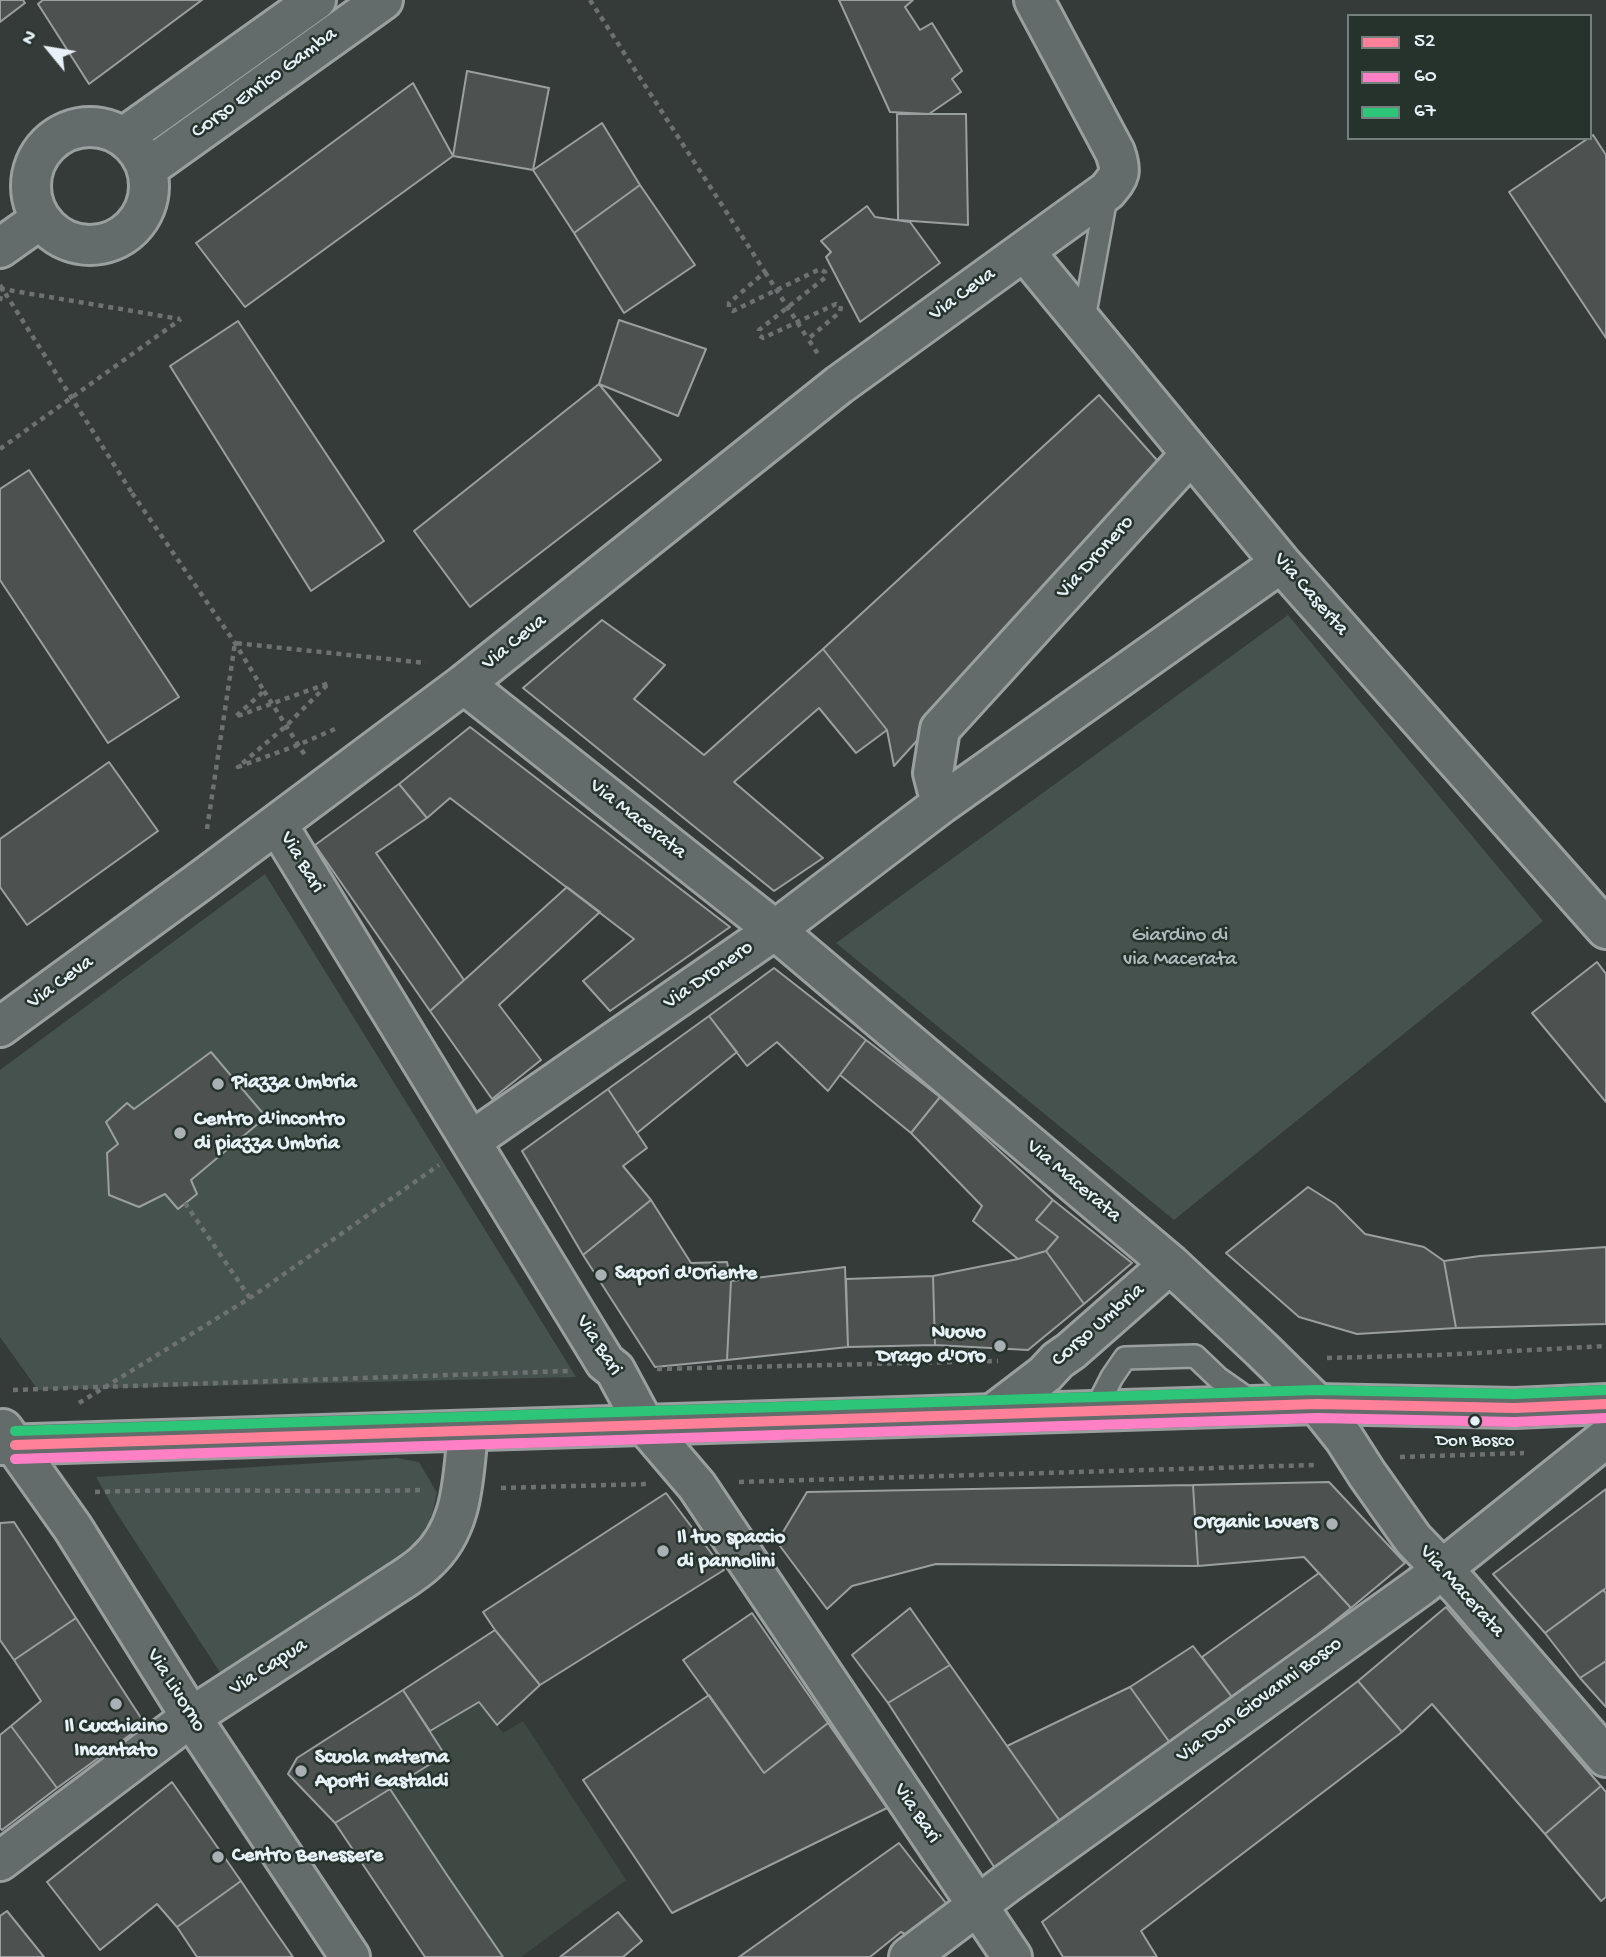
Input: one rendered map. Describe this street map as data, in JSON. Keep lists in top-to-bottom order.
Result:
{
  "streets": {
    "street": [
      "Corso Enrico Gamba",
      "Via Ceva",
      "Via Dronero",
      "Via Caserta",
      "Via Macerata",
      "Via Bari",
      "Corso Umbria",
      "Via Capua",
      "Via Livorno",
      "Via Don Giovanni Bosco"
    ]
  },
  "crossings": [
    ["Via Ceva", "Via Caserta"],
    ["Via Ceva", "Via Macerata"],
    ["Via Ceva", "Via Bari"],
    ["Via Dronero", "Via Caserta"],
    ["Via Dronero", "Via Macerata"],
    ["Via Dronero", "Via Bari"],
    ["Via Macerata", "Corso Umbria"],
    ["Via Macerata", "Via Don Giovanni Bosco"],
    ["Via Bari", "Via Don Giovanni Bosco"],
    ["Via Capua", "Via Livorno"]
  ],
  "parks": ["Giardino di via Macerata"],
  "places": [
    "Piazza Umbria",
    "Centro d'incontro di piazza Umbria",
    "Sapori d'Oriente",
    "Nuovo Drago d'Oro",
    "Don Bosco",
    "Organic Lovers",
    "Il tuo spaccio di pannolini",
    "Il Cucchiaino Incantato",
    "Scuola materna Aporti Gastaldi",
    "Centro Benessere"
  ],
  "lines": ["transit line 67", "transit line 52", "transit line 60"],
  "legend": ["52", "60", "67"],
  "north": "top left"
}
